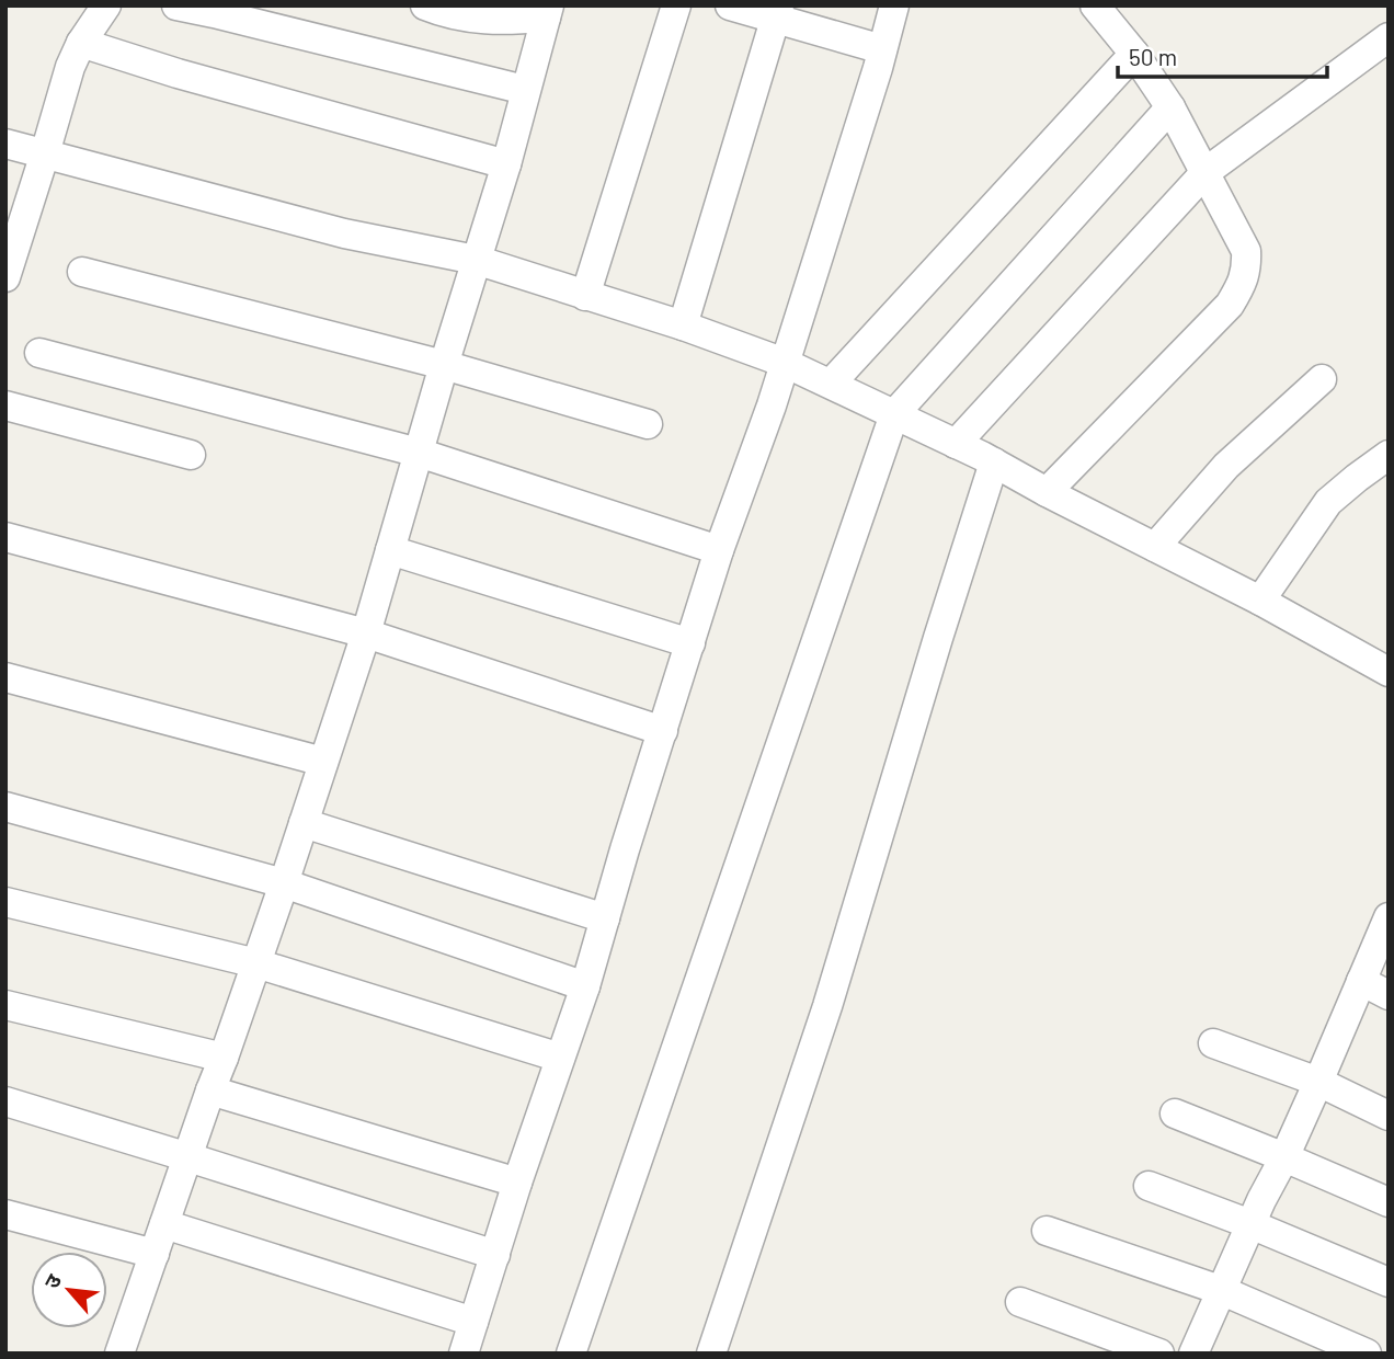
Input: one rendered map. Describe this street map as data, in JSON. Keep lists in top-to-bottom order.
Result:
{
  "scale_bar": "50 m",
  "north": "top left"
}
